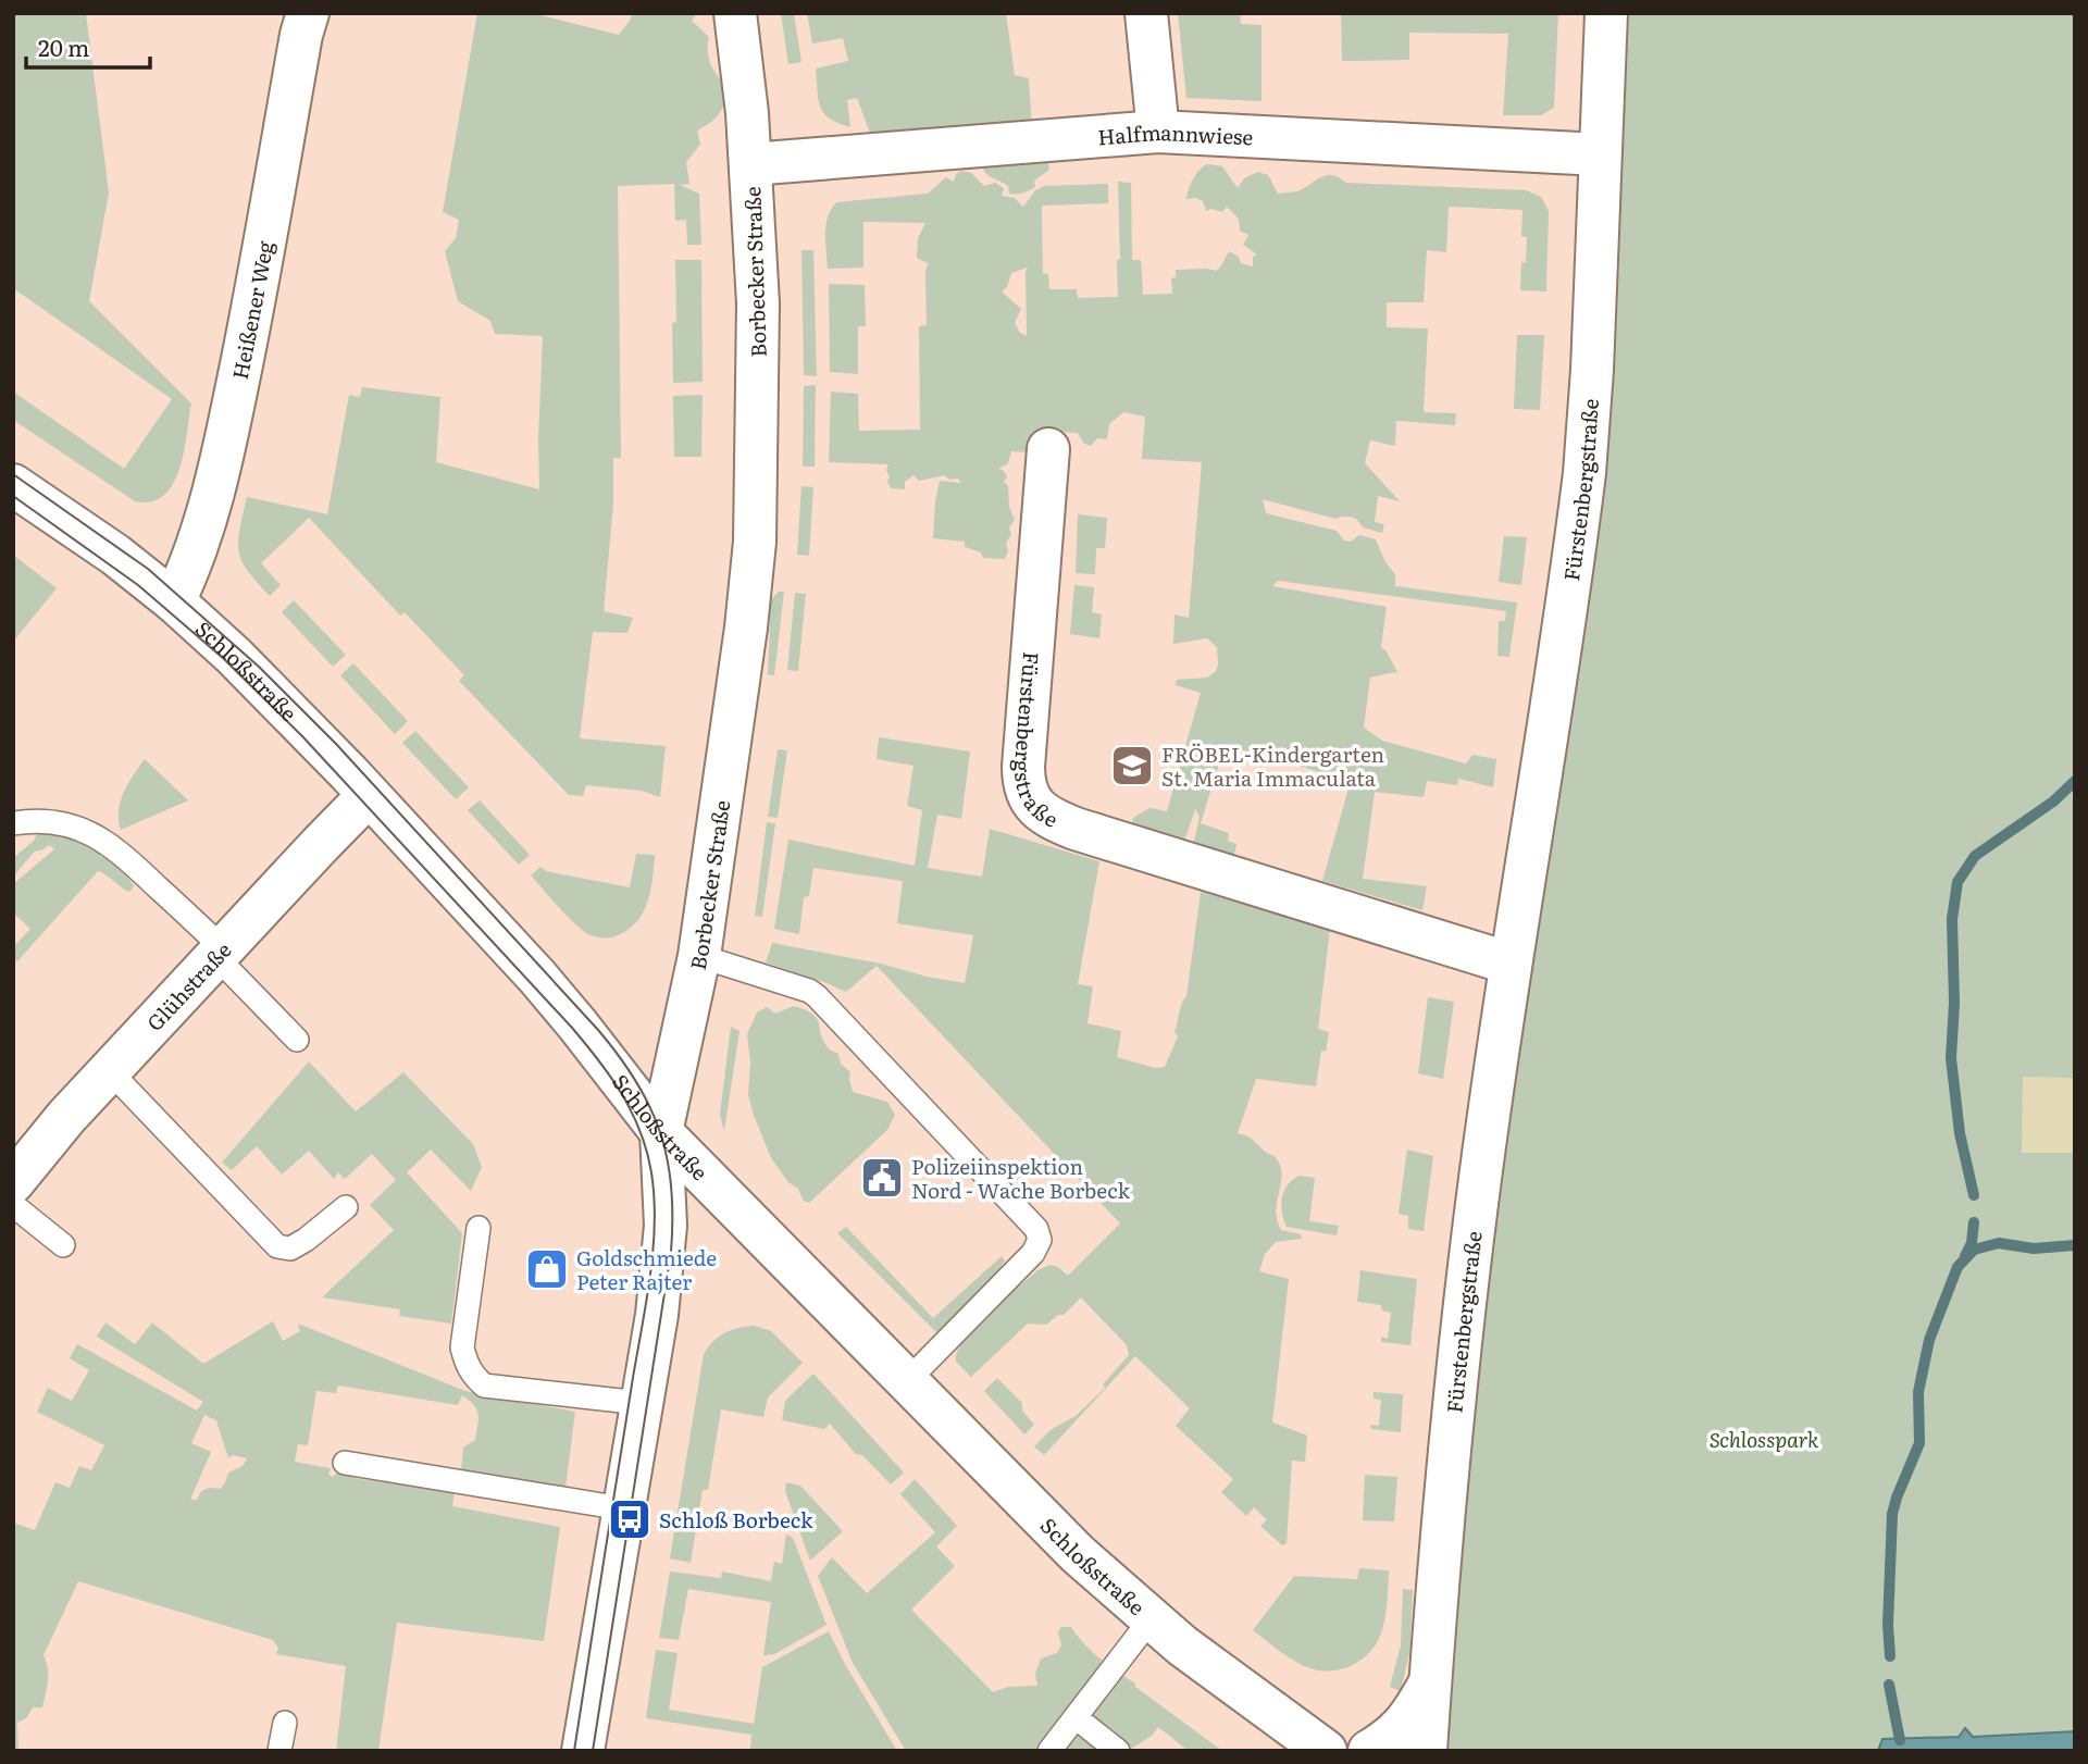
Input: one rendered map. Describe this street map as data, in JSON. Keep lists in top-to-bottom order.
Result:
{
  "streets": {
    "street": [
      "Halfmannwiese",
      "Borbecker Straße",
      "Heißener Weg",
      "Fürstenbergstraße",
      "Schloßstraße",
      "Glühstraße"
    ]
  },
  "crossings": [
    ["Halfmannwiese", "Borbecker Straße"],
    ["Halfmannwiese", "Fürstenbergstraße"],
    ["Borbecker Straße", "Schloßstraße"],
    ["Heißener Weg", "Schloßstraße"],
    ["Schloßstraße", "Glühstraße"]
  ],
  "parks": ["Schlosspark"],
  "places": {
    "school or university": ["FRÖBEL-Kindergarten St. Maria Immaculata"],
    "public building": ["Polizeiinspektion Nord - Wache Borbeck"],
    "shop": ["Goldschmiede Peter Rajter"],
    "bus stop": ["Schloß Borbeck"]
  },
  "scale_bar": "20 m"
}
